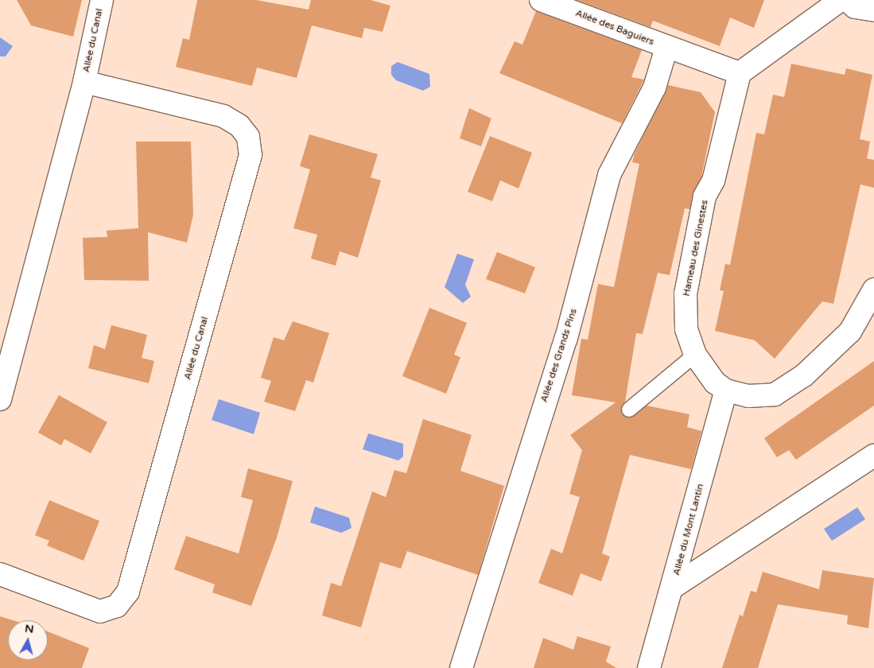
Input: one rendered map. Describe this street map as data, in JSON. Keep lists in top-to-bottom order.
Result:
{
  "streets": {
    "street": [
      "Allée des Baguiers",
      "Allée du Canal",
      "Hameau des Ginestes",
      "Allée des Grands Pins",
      "Allée du Mont Lantin"
    ]
  },
  "crossings": [
    ["Allée des Baguiers", "Hameau des Ginestes"],
    ["Allée des Baguiers", "Allée des Grands Pins"],
    ["Hameau des Ginestes", "Allée du Mont Lantin"]
  ],
  "north": "top"
}
